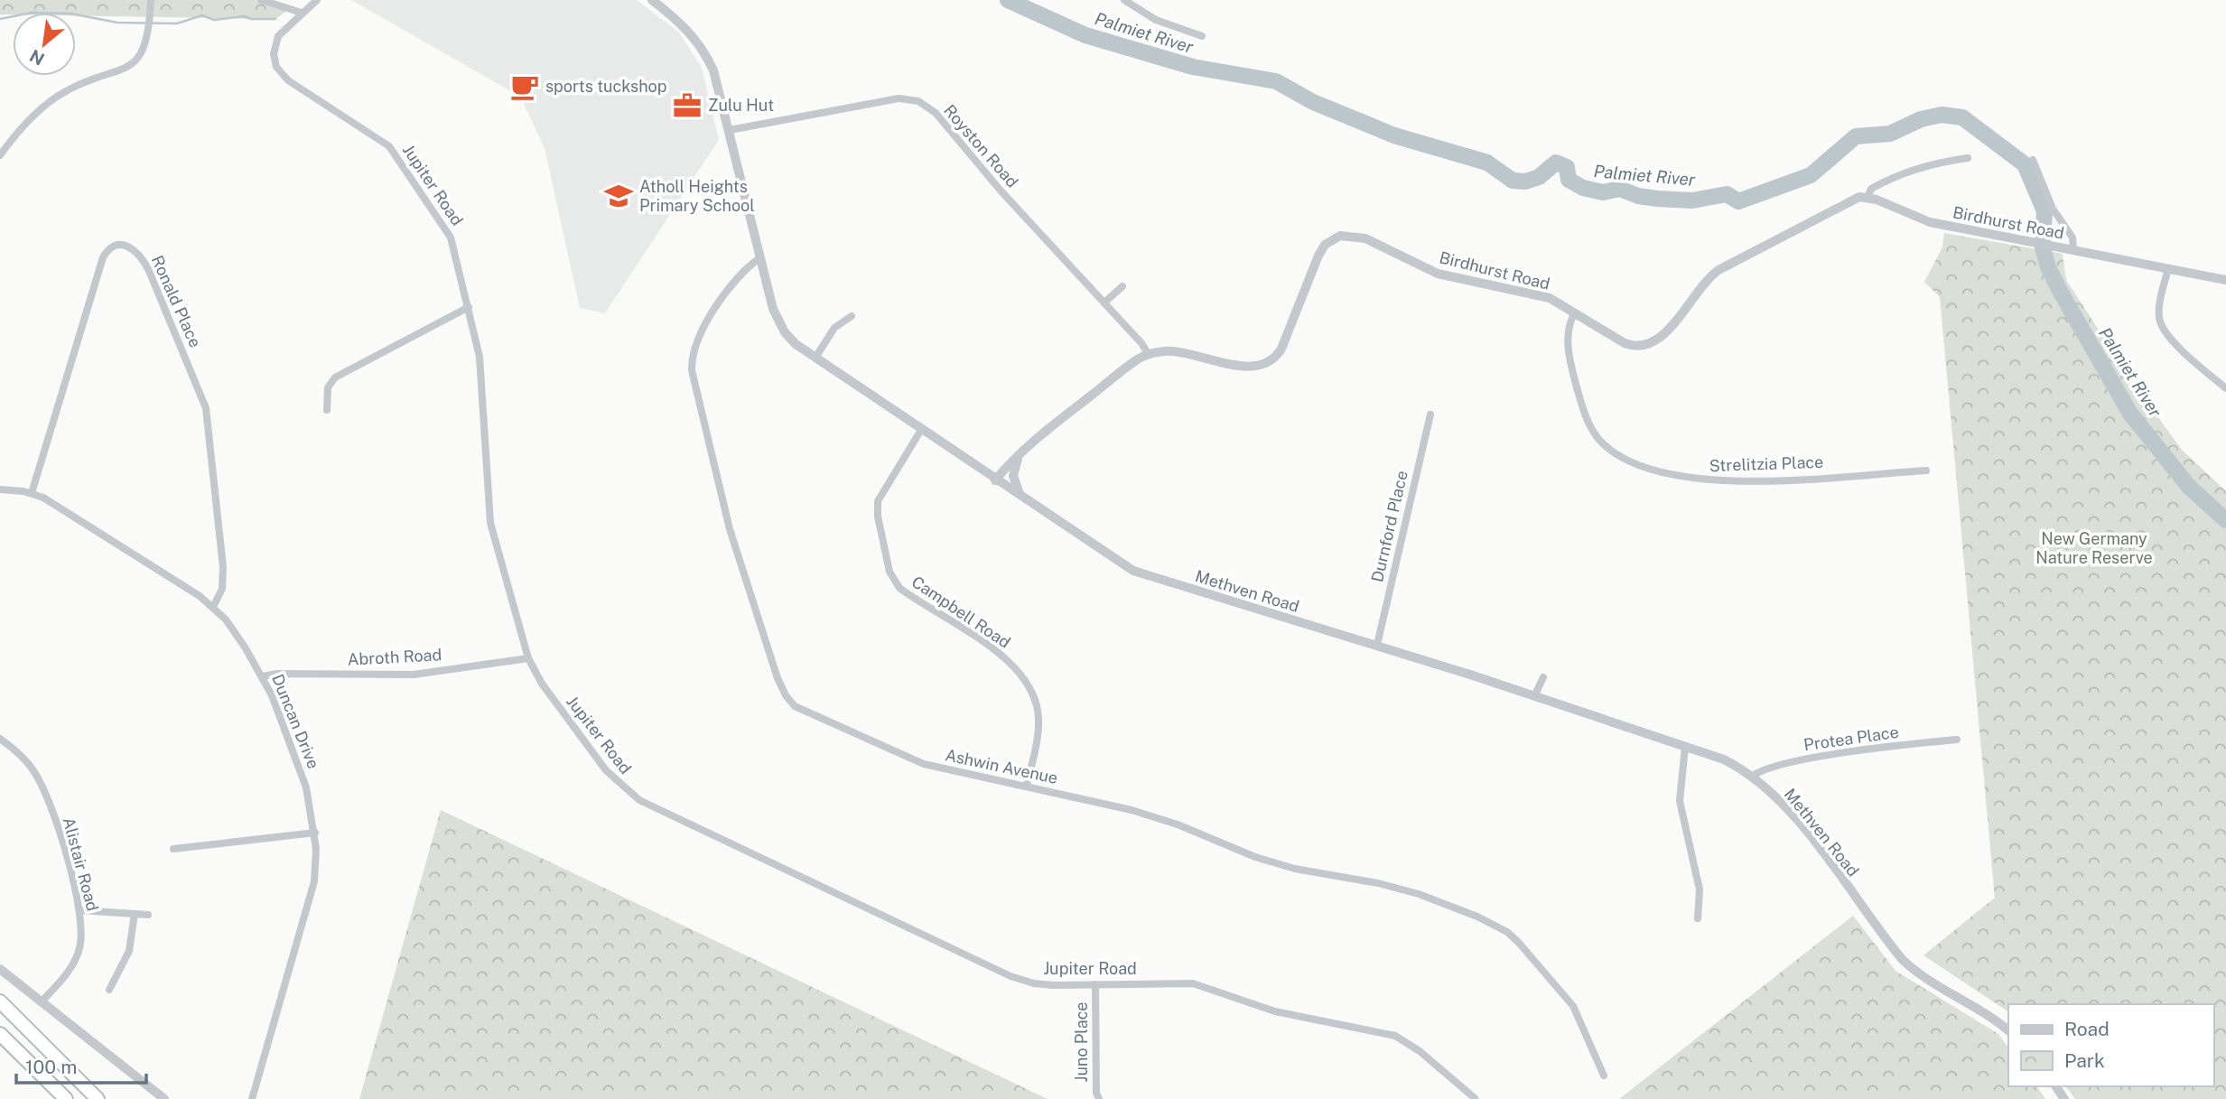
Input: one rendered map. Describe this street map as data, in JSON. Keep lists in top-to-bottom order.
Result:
{
  "streets": {
    "street": [
      "Royston Road",
      "Jupiter Road",
      "Birdhurst Road",
      "Ronald Place",
      "Strelitzia Place",
      "Durnford Place",
      "Methven Road",
      "Campbell Road",
      "Abroth Road",
      "Duncan Drive",
      "Protea Place",
      "Ashwin Avenue",
      "Alistair Road",
      "Juno Place"
    ]
  },
  "crossings": [
    ["Royston Road", "Birdhurst Road"],
    ["Royston Road", "Methven Road"],
    ["Jupiter Road", "Abroth Road"],
    ["Jupiter Road", "Juno Place"],
    ["Birdhurst Road", "Strelitzia Place"],
    ["Birdhurst Road", "Methven Road"],
    ["Ronald Place", "Duncan Drive"],
    ["Durnford Place", "Methven Road"],
    ["Methven Road", "Campbell Road"],
    ["Methven Road", "Protea Place"],
    ["Methven Road", "Ashwin Avenue"],
    ["Campbell Road", "Ashwin Avenue"],
    ["Abroth Road", "Duncan Drive"]
  ],
  "water": ["Palmiet River"],
  "parks": ["New Germany Nature Reserve"],
  "places": {
    "cafe": ["sports tuckshop"],
    "office": ["Zulu Hut"],
    "school or university": ["Atholl Heights Primary School"]
  },
  "legend": ["Road", "Park"],
  "scale_bar": "100 m",
  "north": "bottom left"
}
